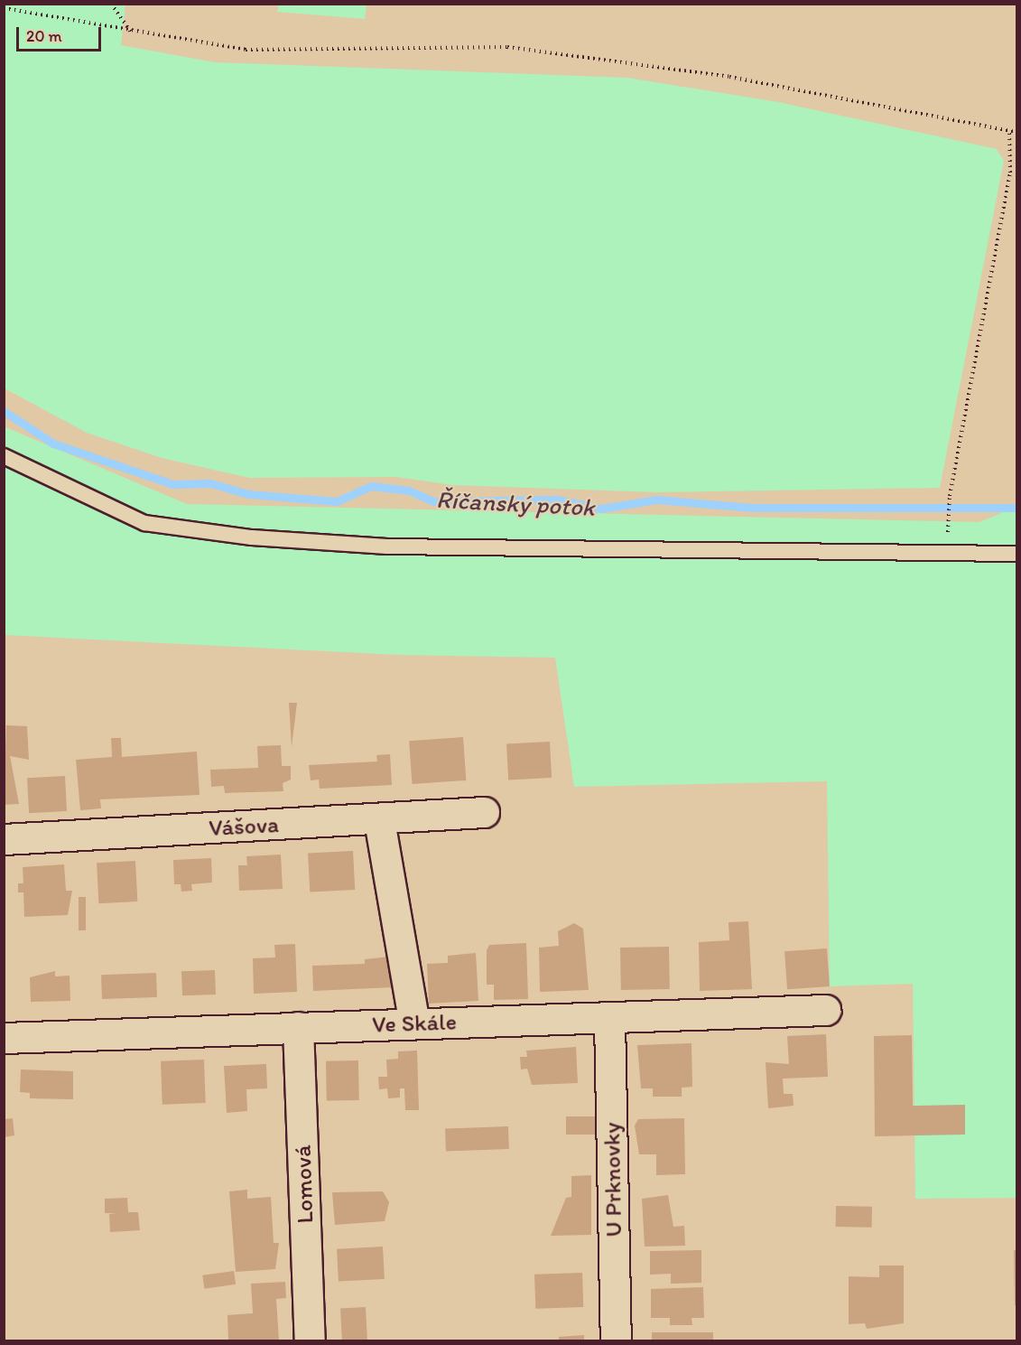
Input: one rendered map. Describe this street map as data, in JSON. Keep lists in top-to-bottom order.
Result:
{
  "streets": {
    "street": [
      "Vášova",
      "Ve Skále",
      "U Prknovky",
      "Lomová"
    ]
  },
  "crossings": [
    ["Ve Skále", "U Prknovky"],
    ["Ve Skále", "Lomová"]
  ],
  "water": ["Říčanský potok"],
  "scale_bar": "20 m"
}
